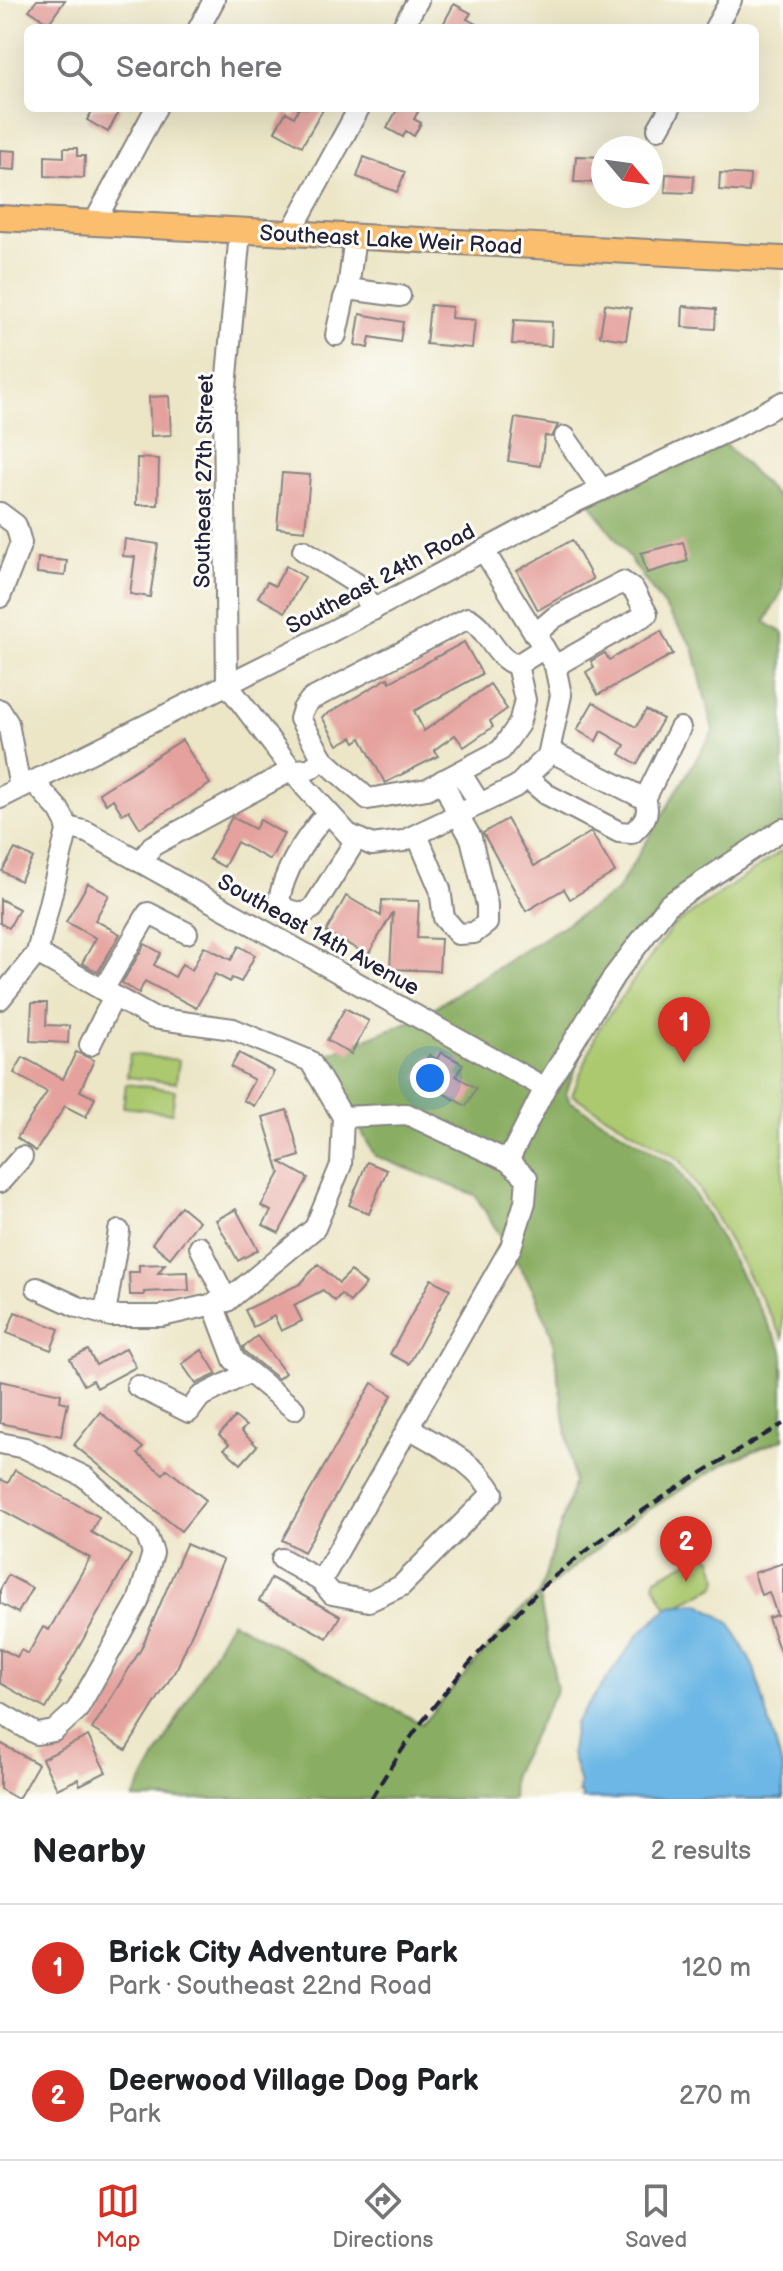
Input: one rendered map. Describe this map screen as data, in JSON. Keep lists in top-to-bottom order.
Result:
{
  "streets": {
    "main road": ["Southeast Lake Weir Road"],
    "street": ["Southeast 27th Street", "Southeast 24th Road", "Southeast 14th Avenue"]
  },
  "crossings": [
    ["Southeast Lake Weir Road", "Southeast 27th Street"],
    ["Southeast 27th Street", "Southeast 24th Road"]
  ],
  "north": "bottom right",
  "page": {
    "search": "Search here",
    "pins": ["1", "2"],
    "heading": ["Nearby", "2 results"],
    "list": [
      {
        "mark": "1",
        "name": "Brick City Adventure Park",
        "note": "Park · Southeast 22nd Road",
        "value": "120 m"
      },
      {
        "mark": "2",
        "name": "Deerwood Village Dog Park",
        "note": "Park",
        "value": "270 m"
      }
    ],
    "nav": ["Map", "Directions", "Saved"]
  }
}
